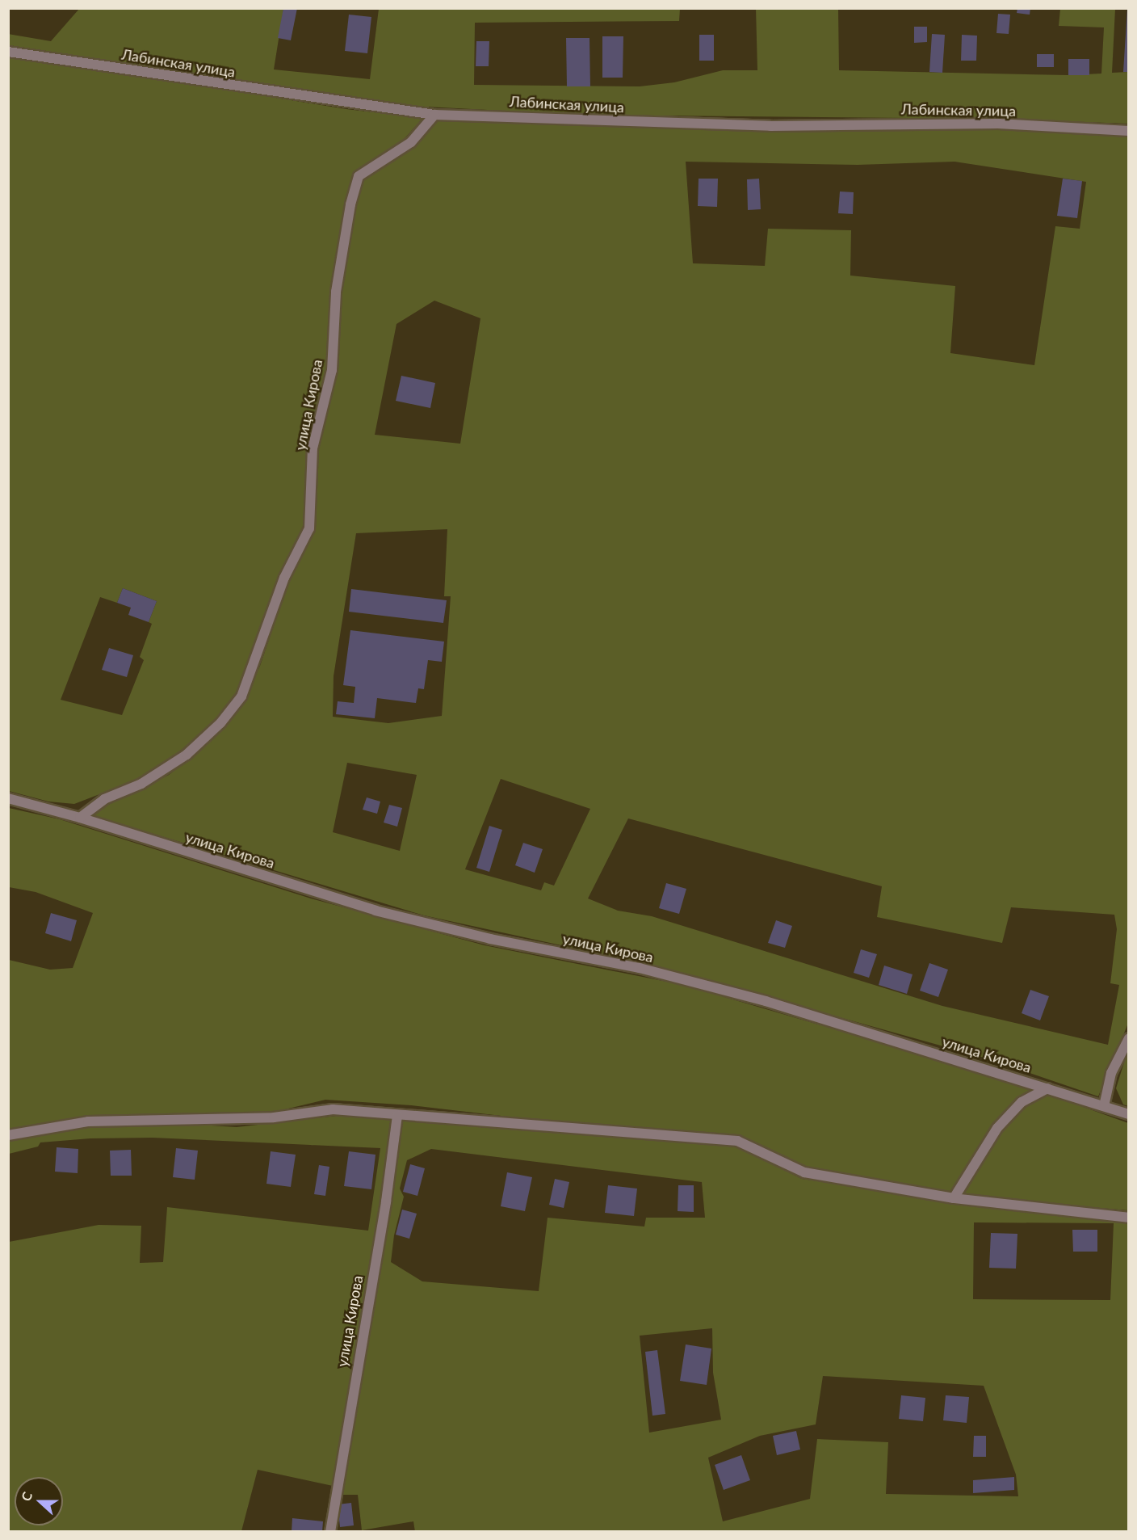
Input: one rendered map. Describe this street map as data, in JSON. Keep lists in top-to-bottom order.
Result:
{
  "streets": {
    "street": ["Лабинская улица", "улица Кирова"]
  },
  "crossings": [
    ["Лабинская улица", "улица Кирова"]
  ],
  "north": "left"
}
